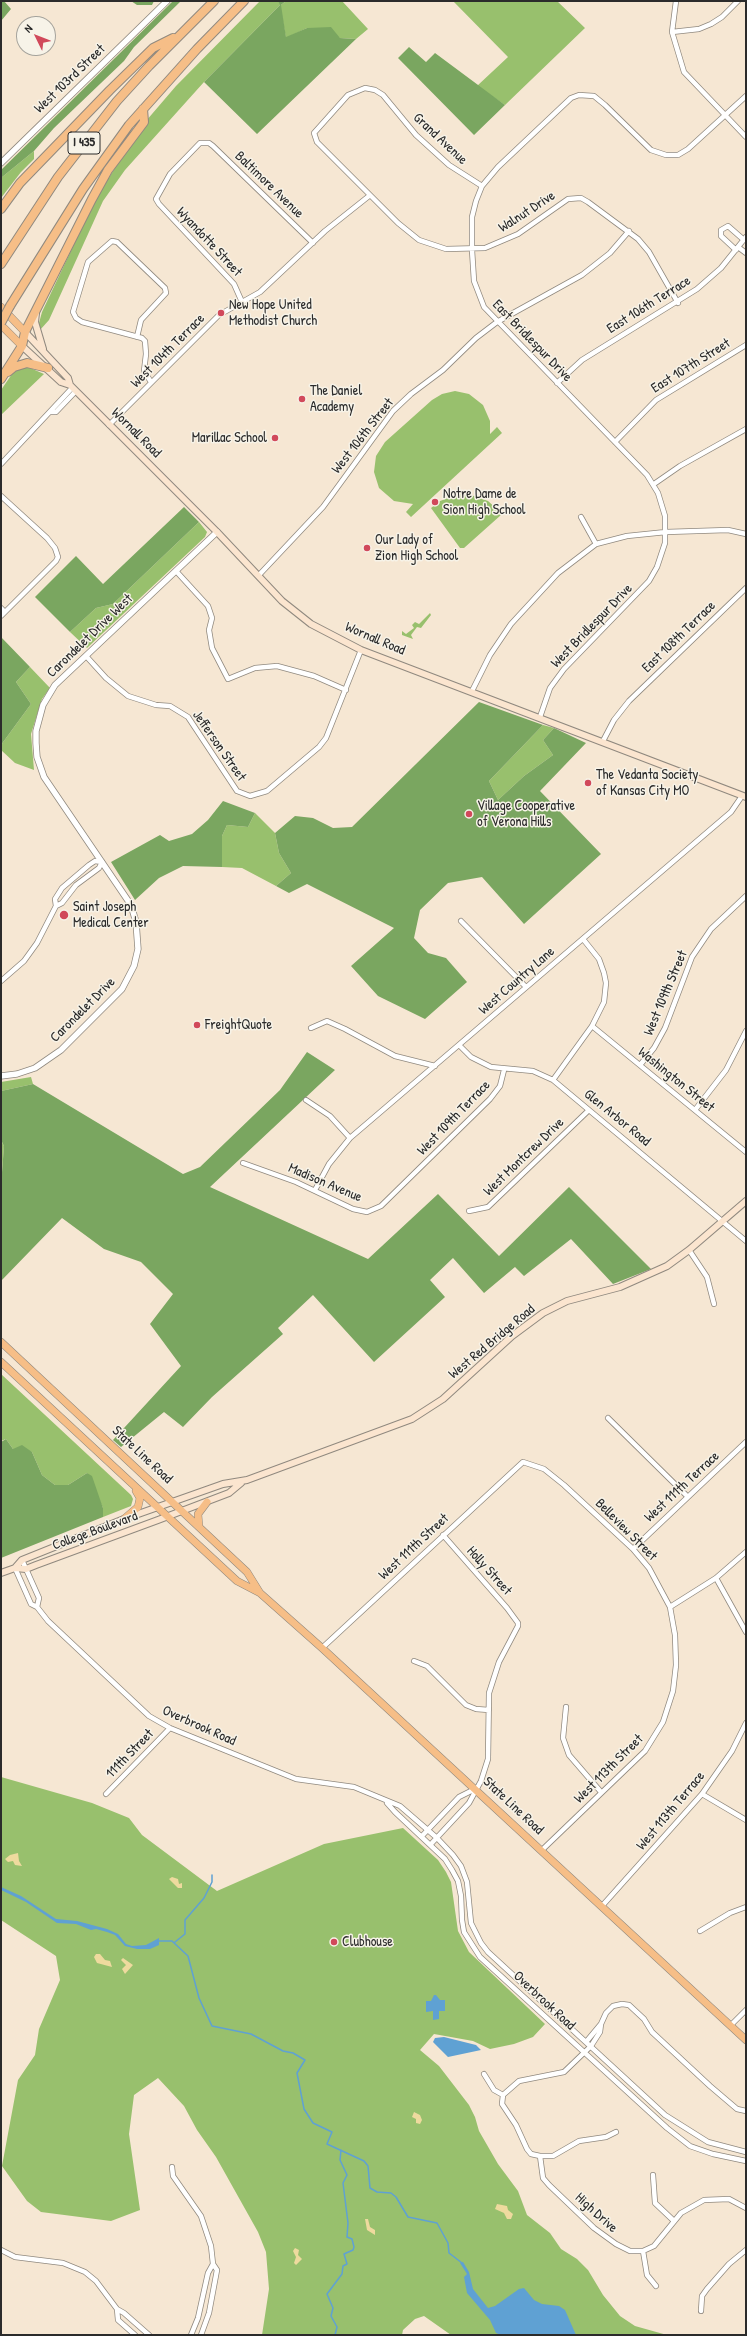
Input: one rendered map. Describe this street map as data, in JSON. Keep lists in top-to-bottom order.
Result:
{
  "streets": {
    "highway": ["I 435"],
    "main road": [
      "Wornall Road",
      "West Red Bridge Road",
      "State Line Road",
      "College Boulevard"
    ],
    "street": [
      "West 103rd Street",
      "Grand Avenue",
      "Baltimore Avenue",
      "Walnut Drive",
      "Wyandotte Street",
      "East 106th Terrace",
      "East Bridlespur Drive",
      "West 104th Terrace",
      "East 107th Street",
      "West 106th Street",
      "West Bridlespur Drive",
      "Carondelet Drive West",
      "East 108th Terrace",
      "Jefferson Street",
      "West Country Lane",
      "West 109th Street",
      "Carondelet Drive",
      "Washington Street",
      "West 109th Terrace",
      "Glen Arbor Road",
      "West Montcrew Drive",
      "Madison Avenue",
      "West 111th Terrace",
      "Belleview Street",
      "West 111th Street",
      "Holly Street",
      "Overbrook Road",
      "111th Street",
      "West 113th Street",
      "West 113th Terrace",
      "High Drive"
    ]
  },
  "crossings": [
    ["Grand Avenue", "Walnut Drive"],
    ["Grand Avenue", "East Bridlespur Drive"],
    ["I 435", "Wornall Road"],
    ["Baltimore Avenue", "Wyandotte Street"],
    ["Baltimore Avenue", "West 104th Terrace"],
    ["Walnut Drive", "East 106th Terrace"],
    ["Walnut Drive", "East Bridlespur Drive"],
    ["Walnut Drive", "West 104th Terrace"],
    ["Walnut Drive", "West 106th Street"],
    ["Wyandotte Street", "West 104th Terrace"],
    ["East 106th Terrace", "East Bridlespur Drive"],
    ["East Bridlespur Drive", "East 107th Street"],
    ["East Bridlespur Drive", "West 106th Street"],
    ["East Bridlespur Drive", "West Bridlespur Drive"],
    ["West 104th Terrace", "Wornall Road"],
    ["Wornall Road", "West 106th Street"],
    ["Wornall Road", "West Bridlespur Drive"],
    ["Wornall Road", "Carondelet Drive West"],
    ["Wornall Road", "East 108th Terrace"],
    ["Wornall Road", "West Country Lane"],
    ["Carondelet Drive West", "Jefferson Street"],
    ["Carondelet Drive West", "Carondelet Drive"],
    ["West Country Lane", "Glen Arbor Road"],
    ["West Country Lane", "Madison Avenue"],
    ["West 109th Street", "Washington Street"],
    ["West 109th Terrace", "Glen Arbor Road"],
    ["West 109th Terrace", "Madison Avenue"],
    ["Glen Arbor Road", "West Montcrew Drive"],
    ["Glen Arbor Road", "West Red Bridge Road"],
    ["West Red Bridge Road", "State Line Road"],
    ["West Red Bridge Road", "College Boulevard"],
    ["State Line Road", "College Boulevard"],
    ["State Line Road", "West 111th Street"],
    ["State Line Road", "West 113th Street"],
    ["State Line Road", "West 113th Terrace"],
    ["West 111th Terrace", "Belleview Street"],
    ["Belleview Street", "West 111th Street"],
    ["Belleview Street", "West 113th Street"],
    ["College Boulevard", "Overbrook Road"],
    ["West 111th Street", "Holly Street"],
    ["Overbrook Road", "111th Street"]
  ],
  "places": [
    "New Hope United Methodist Church",
    "The Daniel Academy",
    "Marillac School",
    "Notre Dame de Sion High School",
    "Our Lady of Zion High School",
    "The Vedanta Society of Kansas City MO",
    "Village Cooperative of Verona Hills",
    "Saint Joseph Medical Center",
    "FreightQuote",
    "Clubhouse"
  ],
  "north": "top left"
}
